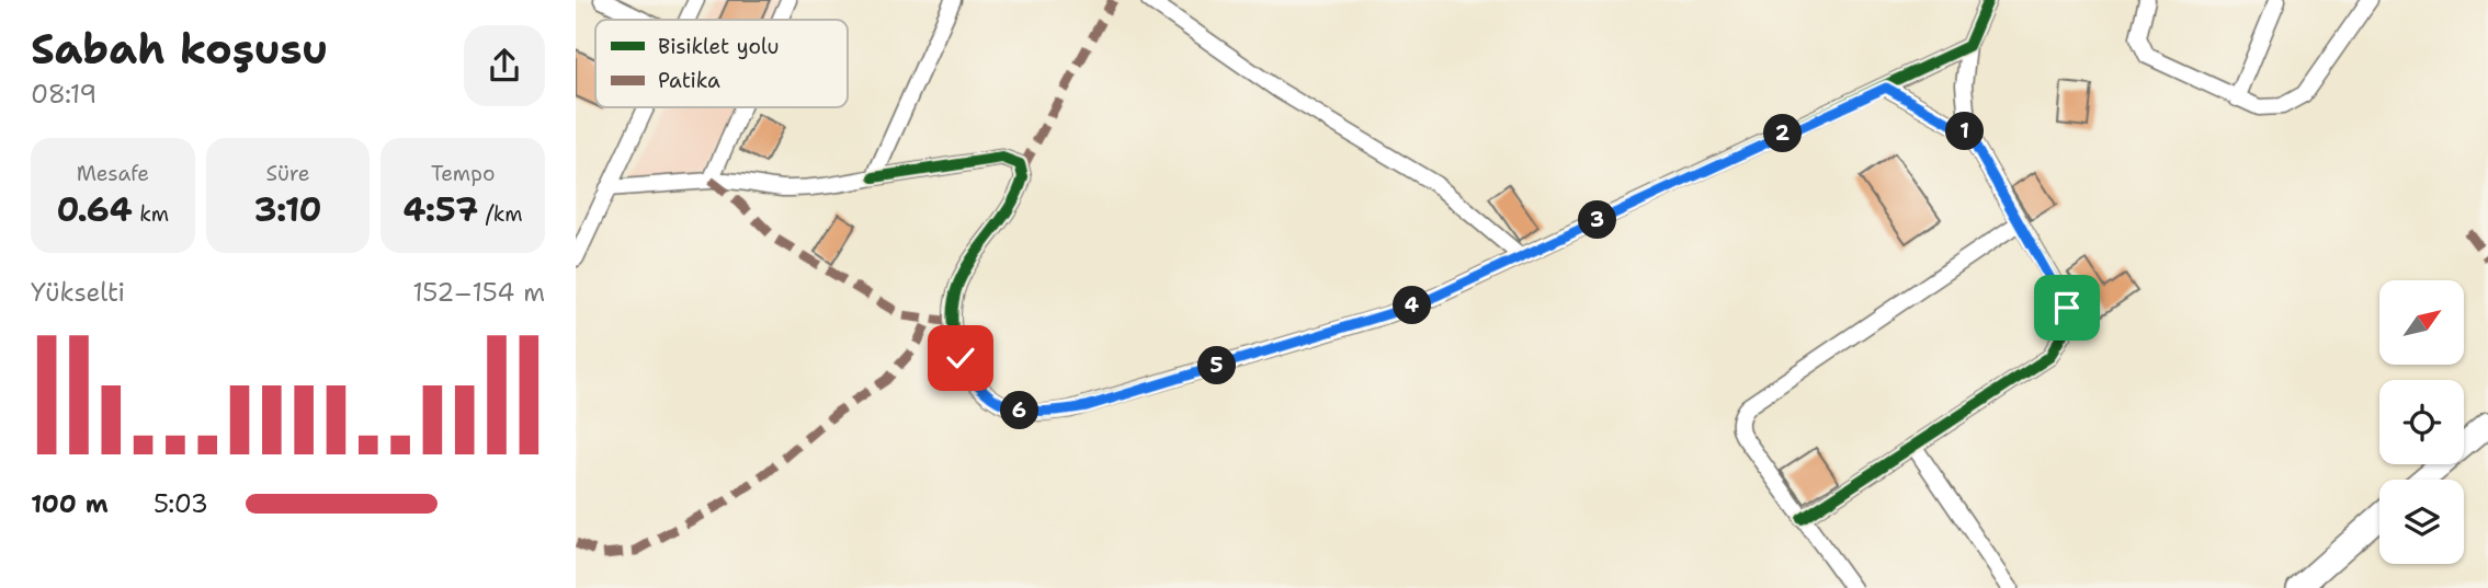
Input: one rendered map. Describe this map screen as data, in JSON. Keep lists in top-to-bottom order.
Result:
{
  "legend": ["Bisiklet yolu", "Patika"],
  "north": "top right",
  "page": {
    "heading": ["Sabah koşusu", "08:19"],
    "pins": [
      "1",
      "2",
      "3",
      "4",
      "5",
      "6"
    ],
    "stats": [
      ["Mesafe", "0.64 km"],
      ["Süre", "3:10"],
      ["Tempo", "4:57 /km"]
    ],
    "chart": ["Yükselti", "152–154 m"],
    "list": [
      {
        "name": "100 m",
        "note": "5:03"
      }
    ]
  }
}
